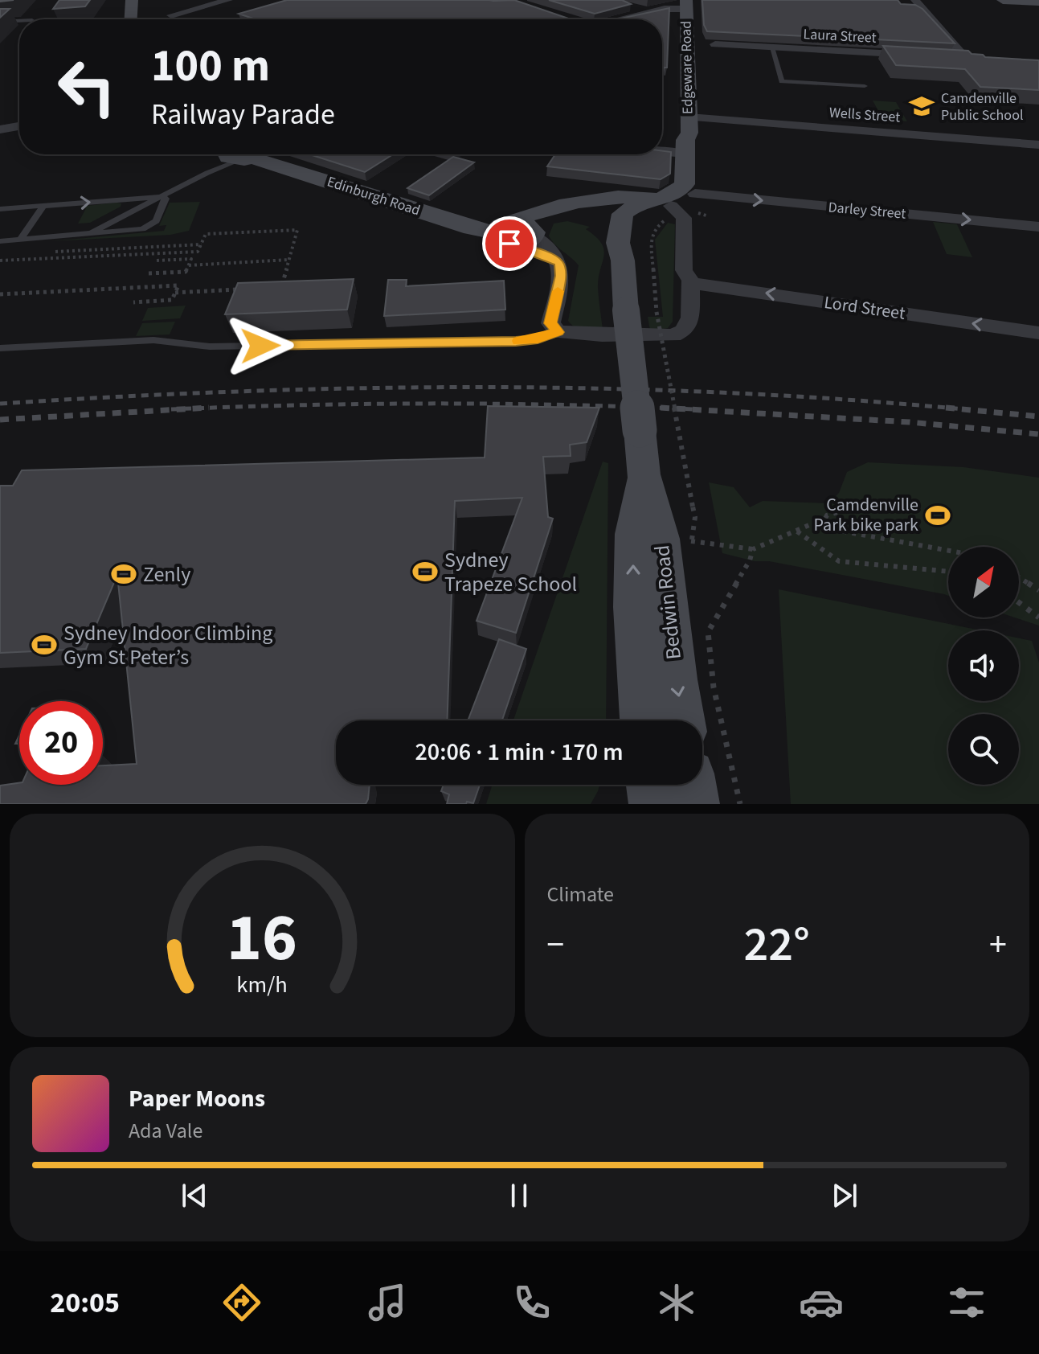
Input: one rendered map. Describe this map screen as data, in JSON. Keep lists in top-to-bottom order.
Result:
{
  "streets": {
    "main road": ["Edgeware Road", "Edinburgh Road", "Bedwin Road"],
    "street": [
      "Laura Street",
      "Wells Street",
      "Darley Street",
      "Lord Street"
    ]
  },
  "crossings": [
    ["Edgeware Road", "Wells Street"]
  ],
  "one_way": ["Darley Street", "Lord Street"],
  "places": {
    "school or university": ["Camdenville Public School"],
    "sports": [
      "Camdenville Park bike park",
      "Sydney Trapeze School",
      "Zenly",
      "Sydney Indoor Climbing Gym St Peter’s"
    ]
  },
  "north": "top right",
  "page": {
    "turn": ["100 m", "Railway Parade"],
    "limit": "20",
    "trip": "20:06 · 1 min · 170 m",
    "tile": "Climate",
    "heat": ["−", "22°", "+"],
    "song": ["Paper Moons", "Ada Vale"],
    "tabs": "20:05",
    "gauge": ["16", "km/h"]
  }
}
